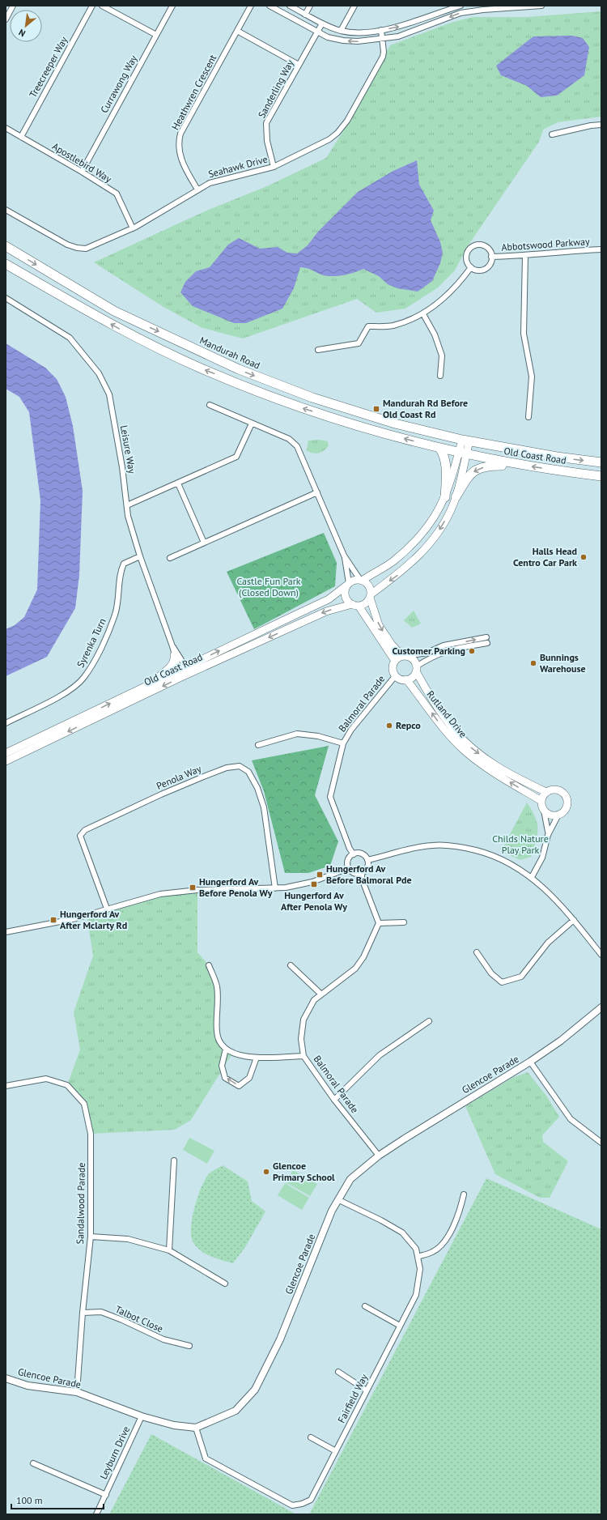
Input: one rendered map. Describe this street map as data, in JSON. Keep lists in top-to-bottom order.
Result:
{
  "streets": {
    "highway": ["Mandurah Road", "Old Coast Road"],
    "main road": ["Rutland Drive"],
    "street": [
      "Treecreeper Way",
      "Currawong Way",
      "Sanderling Way",
      "Heathwren Crescent",
      "Apostlebird Way",
      "Seahawk Drive",
      "Abbotswood Parkway",
      "Leisure Way",
      "Syrenka Turn",
      "Balmoral Parade",
      "Penola Way",
      "Glencoe Parade",
      "Sandalwood Parade",
      "Talbot Close",
      "Fairfield Way",
      "Leyburn Drive"
    ]
  },
  "crossings": [
    ["Treecreeper Way", "Apostlebird Way"],
    ["Currawong Way", "Apostlebird Way"],
    ["Sanderling Way", "Seahawk Drive"],
    ["Heathwren Crescent", "Seahawk Drive"],
    ["Apostlebird Way", "Seahawk Drive"],
    ["Mandurah Road", "Old Coast Road"],
    ["Leisure Way", "Old Coast Road"],
    ["Leisure Way", "Syrenka Turn"],
    ["Balmoral Parade", "Rutland Drive"],
    ["Balmoral Parade", "Glencoe Parade"],
    ["Glencoe Parade", "Sandalwood Parade"],
    ["Glencoe Parade", "Fairfield Way"],
    ["Glencoe Parade", "Leyburn Drive"],
    ["Sandalwood Parade", "Talbot Close"]
  ],
  "parks": ["Castle Fun Park (Closed Down)", "Childs Nature Play Park"],
  "places": {
    "transit": [
      "Mandurah Rd Before Old Coast Rd",
      "Hungerford Av Before Balmoral Pde",
      "Hungerford Av After Penola Wy",
      "Hungerford Av Before Penola Wy",
      "Hungerford Av After Mclarty Rd"
    ],
    "other": [
      "Halls Head Centro Car Park",
      "Customer Parking",
      "Bunnings Warehouse",
      "Repco",
      "Glencoe Primary School"
    ]
  },
  "scale_bar": "100 m",
  "north": "bottom left"
}
